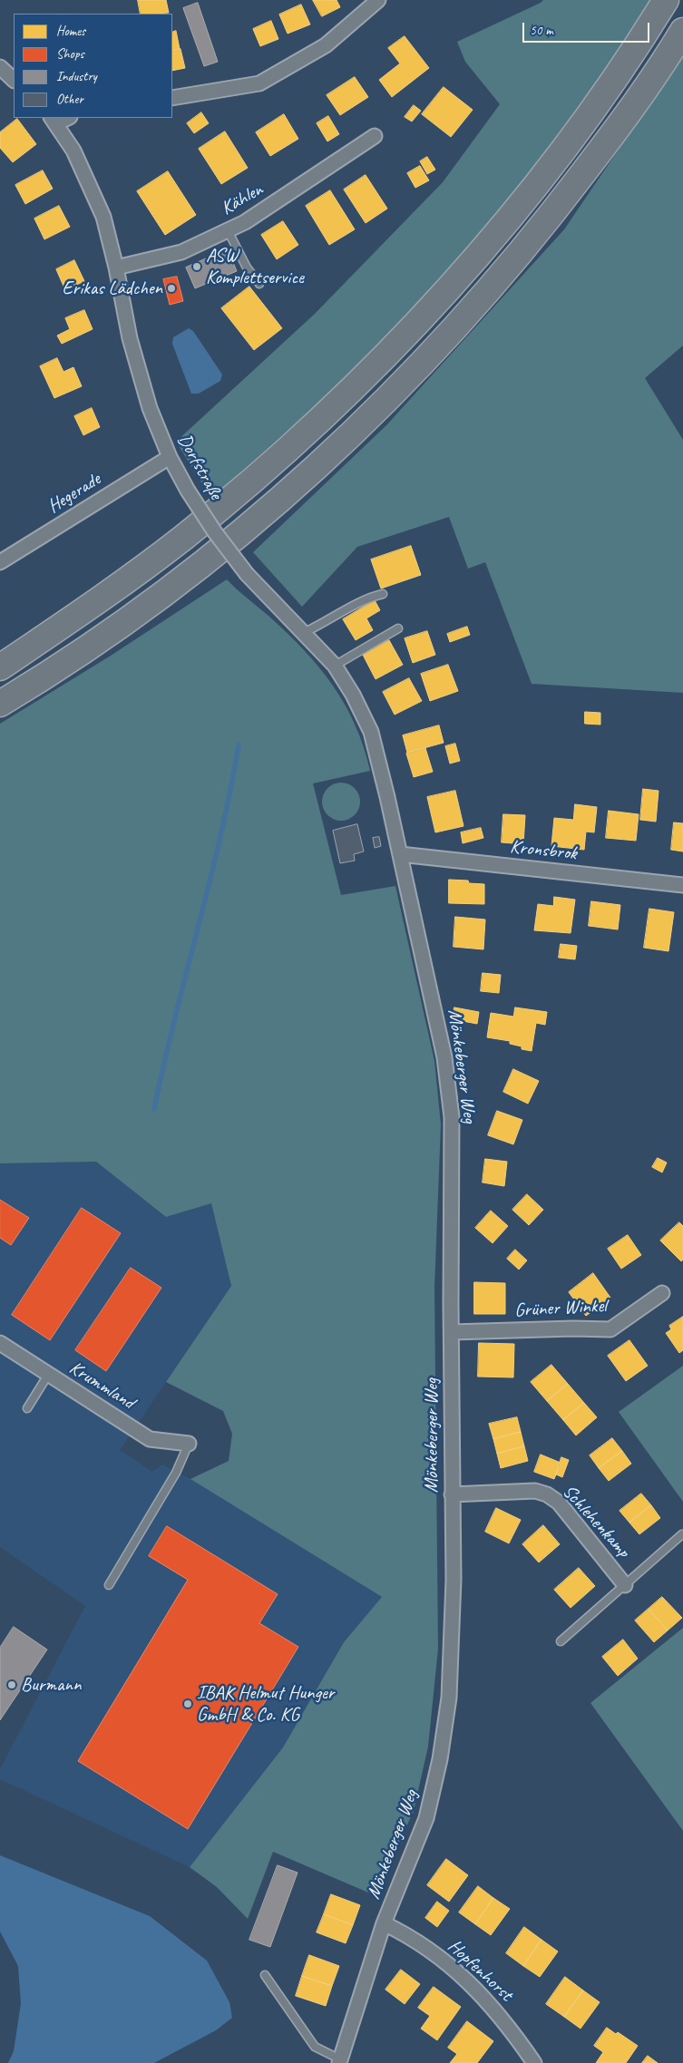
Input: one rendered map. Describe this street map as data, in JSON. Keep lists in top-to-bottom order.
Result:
{
  "streets": {
    "street": [
      "Kählen",
      "Dorfstraße",
      "Hegerade",
      "Kronsbrok",
      "Mönkeberger Weg",
      "Grüner Winkel",
      "Krummland",
      "Schlehenkamp",
      "Hopfenhorst"
    ]
  },
  "crossings": [
    ["Kählen", "Dorfstraße"],
    ["Dorfstraße", "Hegerade"],
    ["Dorfstraße", "Mönkeberger Weg"],
    ["Kronsbrok", "Mönkeberger Weg"],
    ["Mönkeberger Weg", "Grüner Winkel"],
    ["Mönkeberger Weg", "Schlehenkamp"],
    ["Mönkeberger Weg", "Hopfenhorst"]
  ],
  "places": [
    "ASW Komplettservice",
    "Erikas Lädchen",
    "Burmann",
    "IBAK Helmut Hunger GmbH & Co. KG"
  ],
  "legend": [
    "Homes",
    "Shops",
    "Industry",
    "Other"
  ],
  "scale_bar": "50 m"
}
